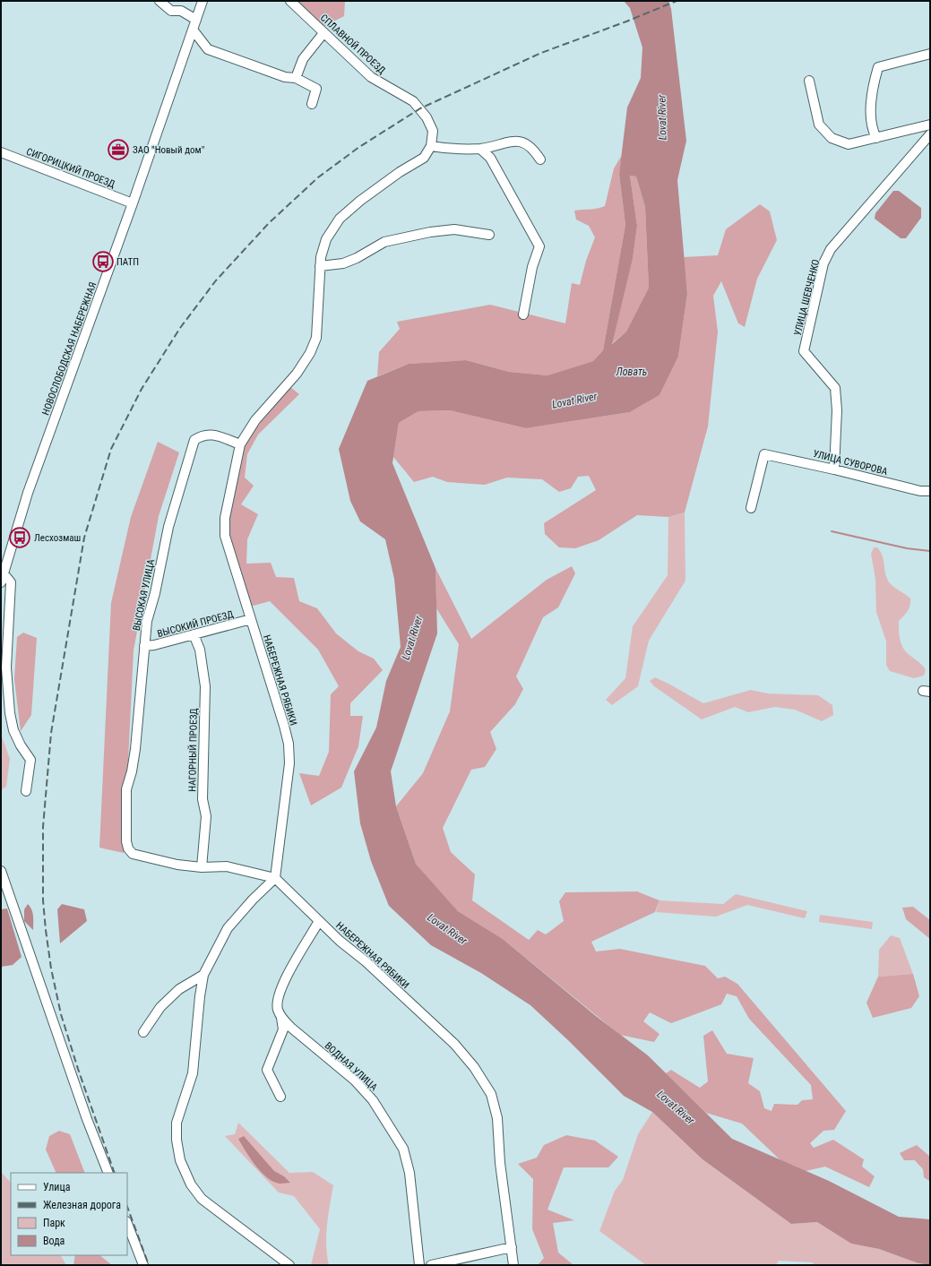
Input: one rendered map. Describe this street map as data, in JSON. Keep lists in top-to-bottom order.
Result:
{
  "streets": {
    "street": [
      "СПЛАВНОЙ ПРОЕЗД",
      "СИГОРИЦКИЙ ПРОЕЗД",
      "УЛИЦА ШЕВЧЕНКО",
      "НОВОСЛОБОДСКАЯ НАБЕРЕЖНАЯ",
      "УЛИЦА СУВОРОВА",
      "ВЫСОКАЯ УЛИЦА",
      "ВЫСОКИЙ ПРОЕЗД",
      "НАБЕРЕЖНАЯ РЯБИКИ",
      "НАГОРНЫЙ ПРОЕЗД",
      "ВОДНАЯ УЛИЦА"
    ]
  },
  "crossings": [
    ["СПЛАВНОЙ ПРОЕЗД", "НАБЕРЕЖНАЯ РЯБИКИ"],
    ["СИГОРИЦКИЙ ПРОЕЗД", "НОВОСЛОБОДСКАЯ НАБЕРЕЖНАЯ"],
    ["УЛИЦА ШЕВЧЕНКО", "УЛИЦА СУВОРОВА"],
    ["ВЫСОКАЯ УЛИЦА", "ВЫСОКИЙ ПРОЕЗД"],
    ["ВЫСОКАЯ УЛИЦА", "НАБЕРЕЖНАЯ РЯБИКИ"],
    ["ВЫСОКАЯ УЛИЦА", "НАГОРНЫЙ ПРОЕЗД"],
    ["ВЫСОКИЙ ПРОЕЗД", "НАБЕРЕЖНАЯ РЯБИКИ"],
    ["ВЫСОКИЙ ПРОЕЗД", "НАГОРНЫЙ ПРОЕЗД"]
  ],
  "water": ["Lovat River", "Ловать"],
  "places": {
    "office": ["ЗАО \"Новый дом\""],
    "bus stop": ["ПАТП", "Лесхозмаш"]
  },
  "legend": [
    "Улица",
    "Железная дорога",
    "Парк",
    "Вода"
  ]
}
